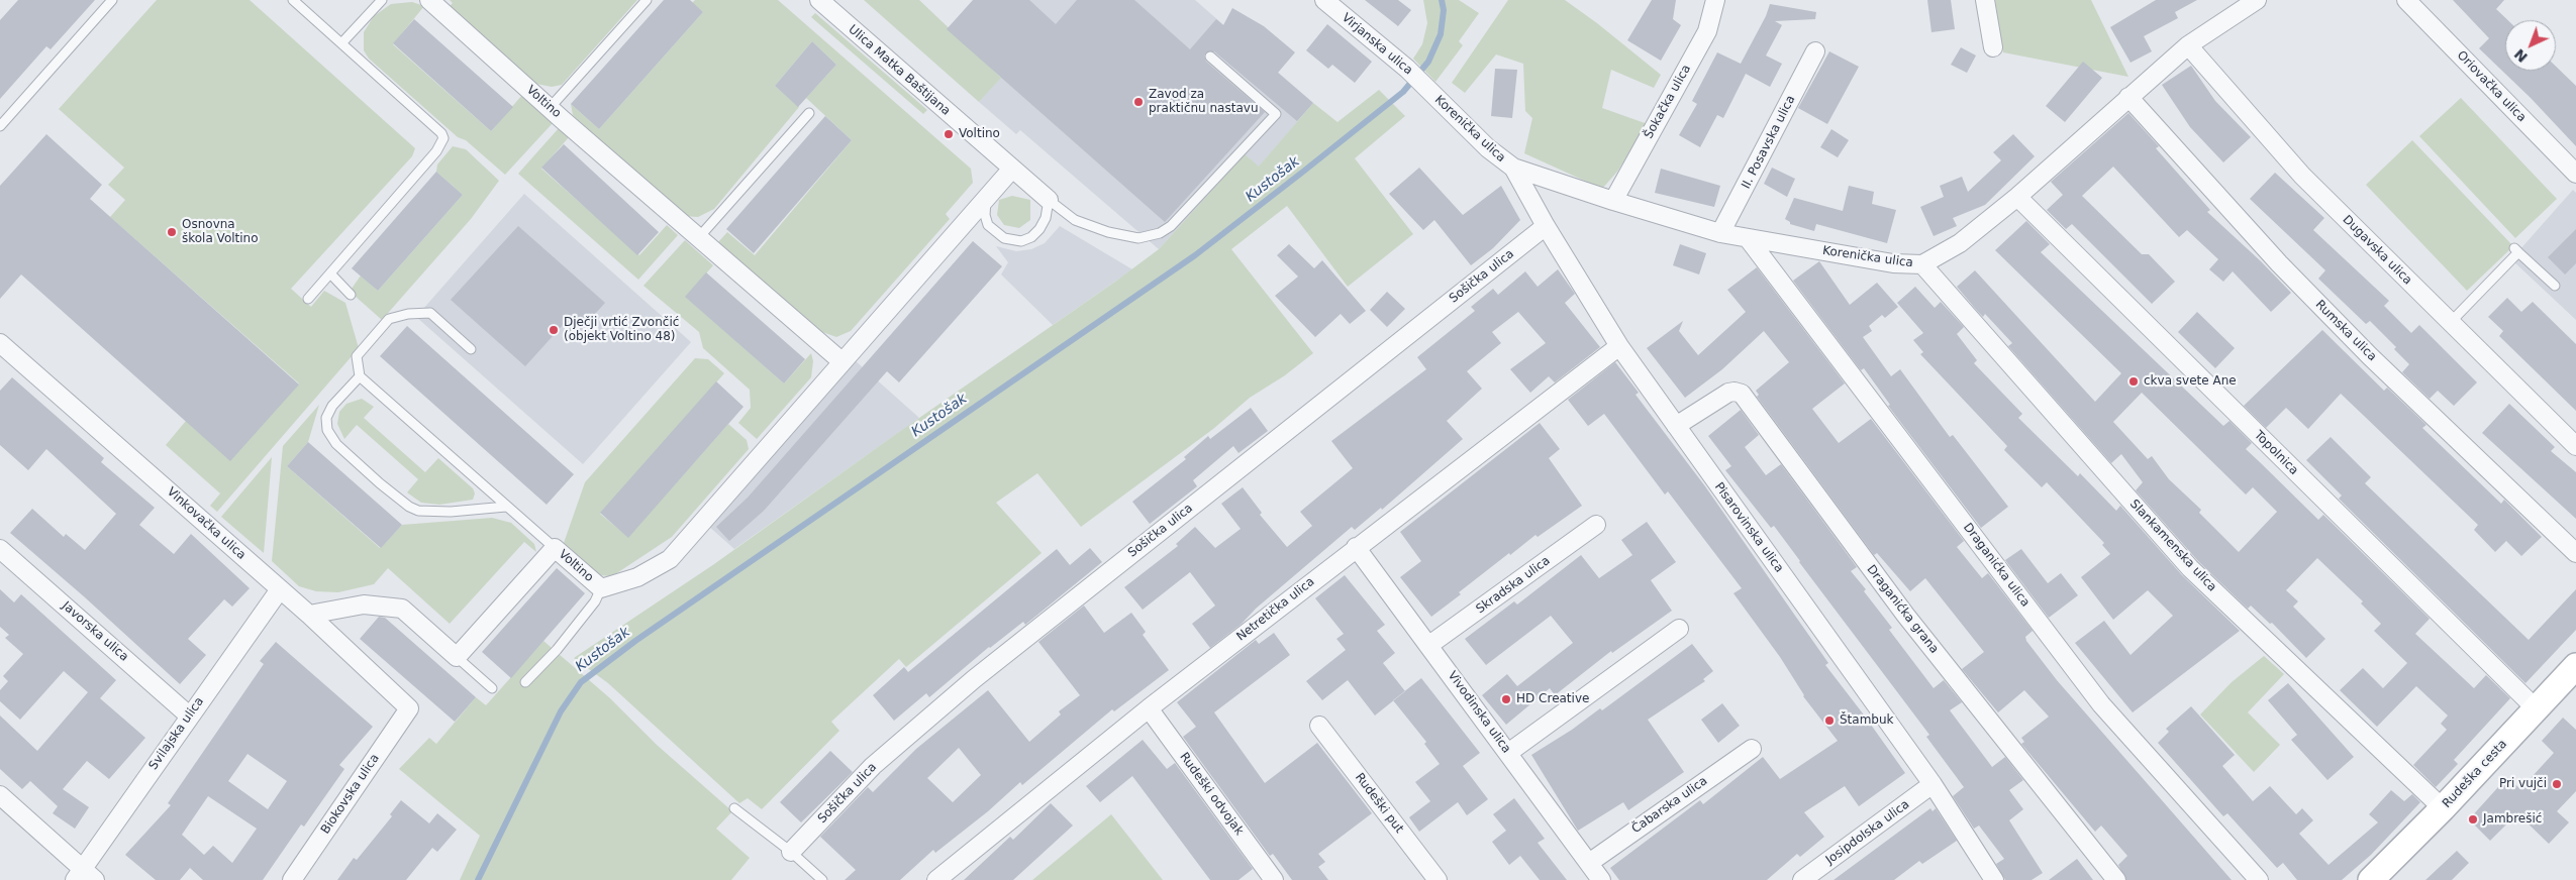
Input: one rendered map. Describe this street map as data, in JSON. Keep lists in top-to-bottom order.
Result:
{
  "streets": {
    "street": [
      "Virjanska ulica",
      "Ulica Matka Baštijana",
      "Oriovačka ulica",
      "Voltino",
      "Šokačka ulica",
      "Korenička ulica",
      "II. Posavska ulica",
      "Dugavska ulica",
      "Sošička ulica",
      "Rumska ulica",
      "Topolnica",
      "Vinkovačka ulica",
      "Pisarovinska ulica",
      "Slankamenska ulica",
      "Draganićka ulica",
      "Skradska ulica",
      "Netretička ulica",
      "Draganićka grana",
      "Javorska ulica",
      "Vivodinska ulica",
      "Svilajska ulica",
      "Rudeška cesta",
      "Biokovska ulica",
      "Rudeški odvojak",
      "Rudeški put",
      "Čabarska ulica",
      "Josipdolska ulica"
    ]
  },
  "crossings": [
    ["Virjanska ulica", "Korenička ulica"],
    ["Ulica Matka Baštijana", "Voltino"],
    ["Šokačka ulica", "Korenička ulica"],
    ["Korenička ulica", "II. Posavska ulica"],
    ["Korenička ulica", "Dugavska ulica"],
    ["Korenička ulica", "Rumska ulica"],
    ["Korenička ulica", "Topolnica"],
    ["Korenička ulica", "Pisarovinska ulica"],
    ["Korenička ulica", "Slankamenska ulica"],
    ["Korenička ulica", "Draganićka ulica"],
    ["Sošička ulica", "Pisarovinska ulica"],
    ["Topolnica", "Rudeška cesta"],
    ["Vinkovačka ulica", "Svilajska ulica"],
    ["Vinkovačka ulica", "Biokovska ulica"],
    ["Pisarovinska ulica", "Netretička ulica"],
    ["Pisarovinska ulica", "Draganićka grana"],
    ["Pisarovinska ulica", "Josipdolska ulica"],
    ["Slankamenska ulica", "Rudeška cesta"],
    ["Skradska ulica", "Vivodinska ulica"],
    ["Netretička ulica", "Vivodinska ulica"],
    ["Netretička ulica", "Rudeški odvojak"],
    ["Javorska ulica", "Svilajska ulica"],
    ["Vivodinska ulica", "Čabarska ulica"]
  ],
  "water": ["Kustošak"],
  "places": [
    "Zavod za praktičnu nastavu",
    "Voltino",
    "Osnovna škola Voltino",
    "Dječji vrtić Zvončić (objekt Voltino 48)",
    "ckva svete Ane",
    "HD Creative",
    "Štambuk",
    "Pri vujči",
    "Jambrešić"
  ],
  "north": "bottom left"
}
